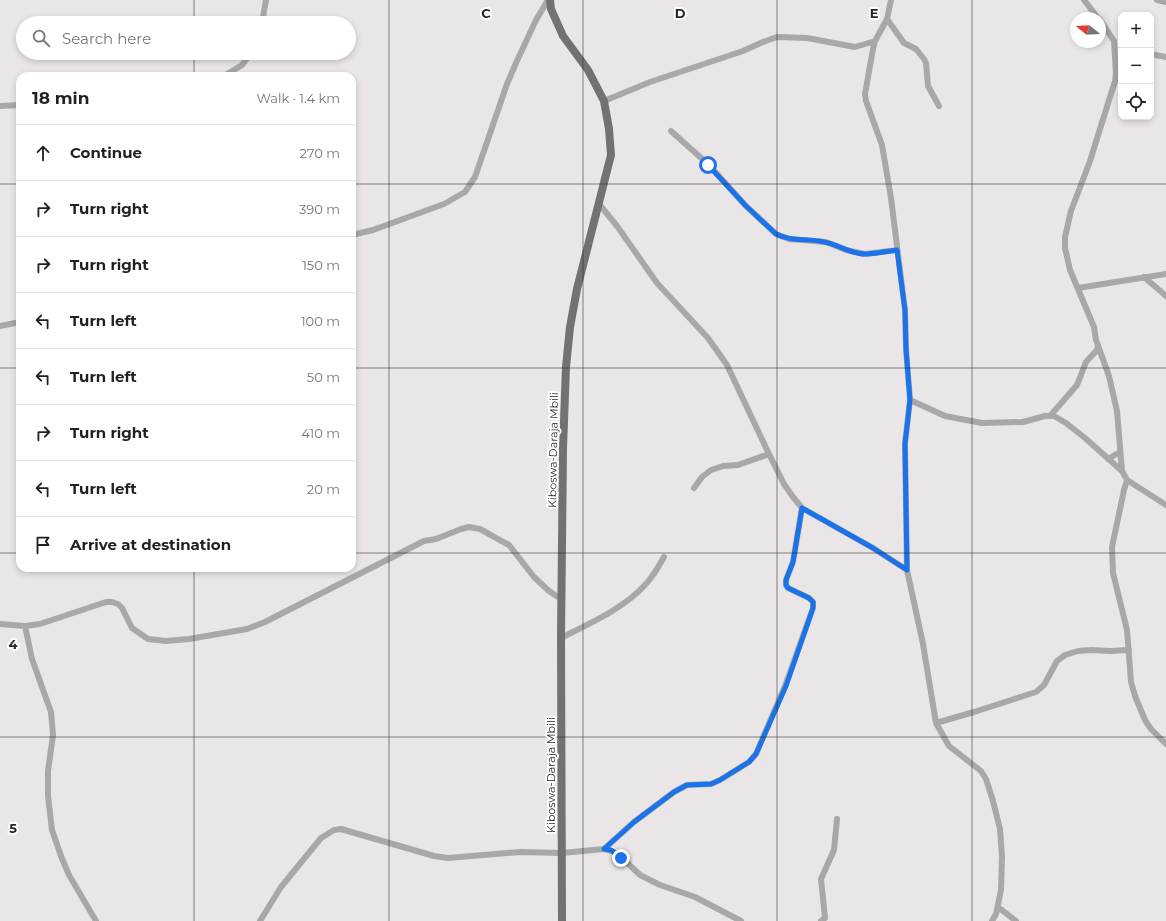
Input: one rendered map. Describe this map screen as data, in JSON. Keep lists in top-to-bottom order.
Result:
{
  "streets": {
    "main road": ["Kiboswa-Daraja Mbili"]
  },
  "north": "left",
  "page": {
    "map_buttons": ["+", "−"],
    "search": "Search here",
    "heading": ["18 min", "Walk · 1.4 km"],
    "list": [
      ["Continue", "270 m"],
      ["Turn right", "390 m"],
      ["Turn right", "150 m"],
      ["Turn left", "100 m"],
      ["Turn left", "50 m"],
      ["Turn right", "410 m"],
      ["Turn left", "20 m"],
      "Arrive at destination"
    ]
  },
  "grid": {
    "columns": ["C", "D", "E"],
    "rows": ["4", "5"]
  }
}
